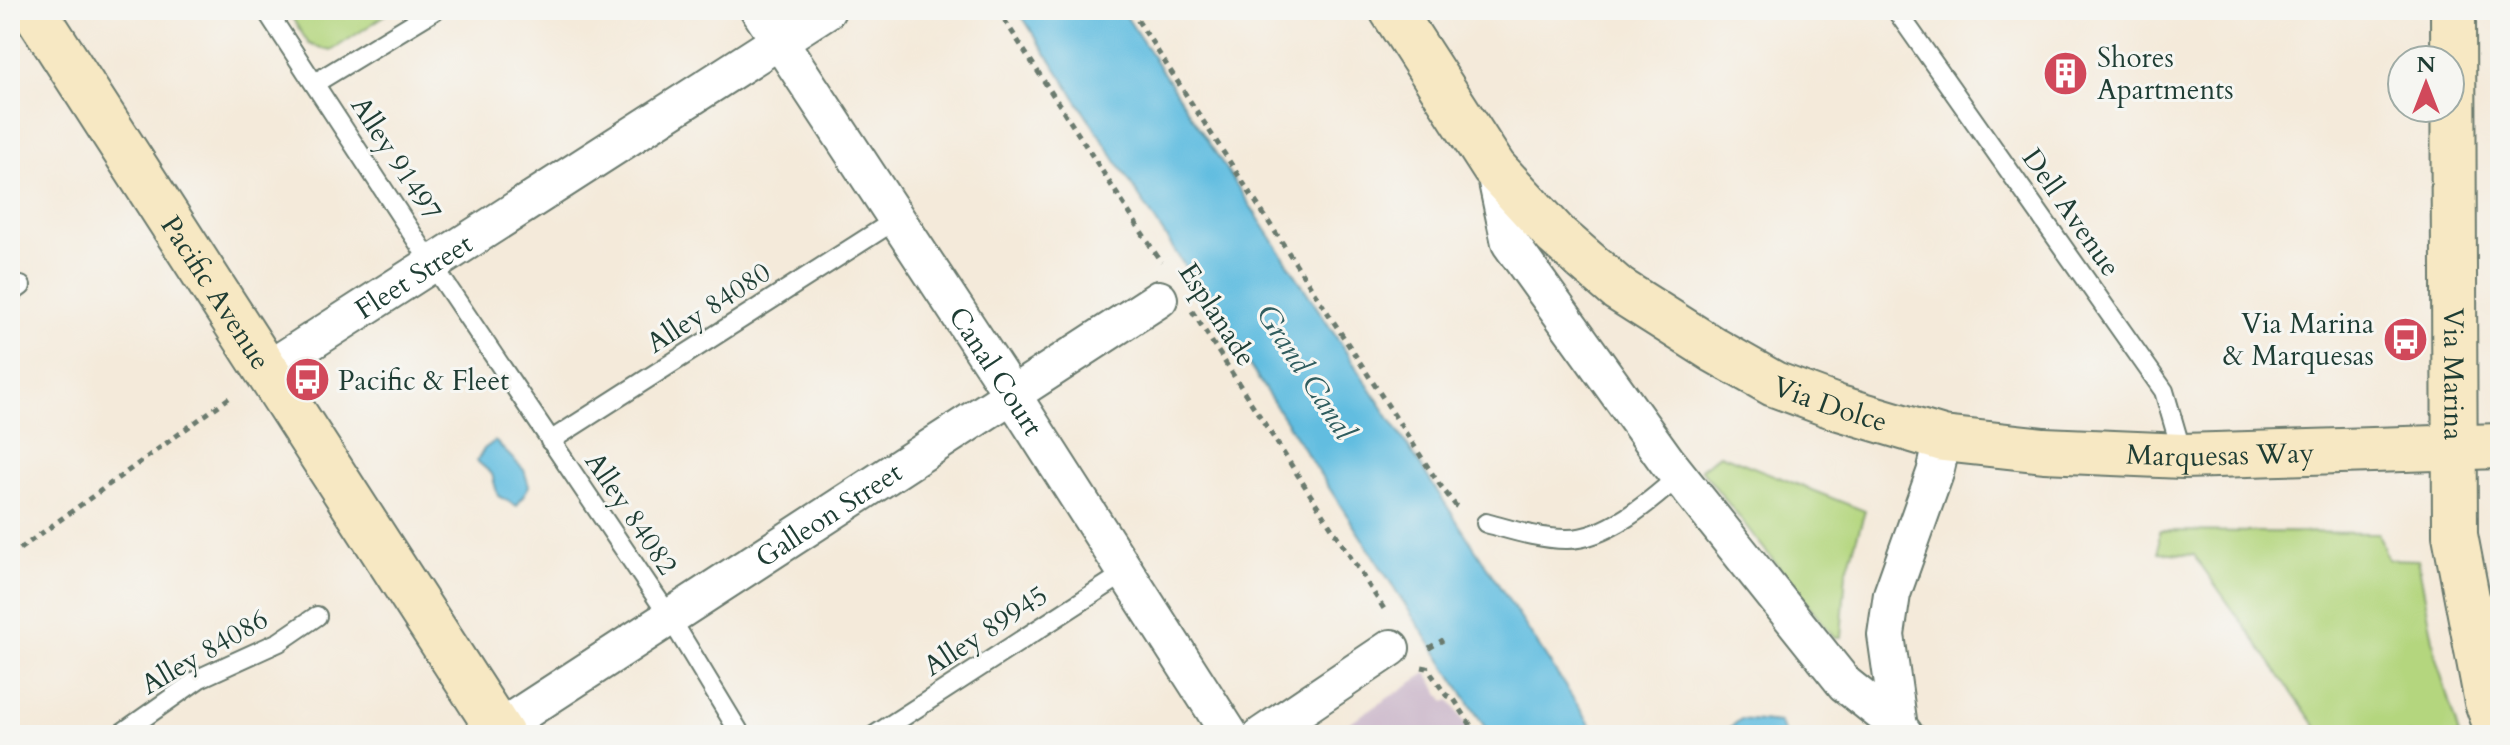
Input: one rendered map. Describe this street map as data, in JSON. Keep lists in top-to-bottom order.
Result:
{
  "streets": {
    "street": [
      "Fleet Street",
      "Pacific Avenue",
      "Canal Court",
      "Via Marina",
      "Via Dolce",
      "Marquesas Way",
      "Galleon Street"
    ],
    "lane": [
      "Alley 91497",
      "Dell Avenue",
      "Alley 84080",
      "Alley 84082",
      "Alley 89945",
      "Alley 84086"
    ],
    "path": ["Esplanade"]
  },
  "crossings": [
    ["Alley 91497", "Fleet Street"],
    ["Alley 91497", "Alley 84080"],
    ["Alley 91497", "Alley 84082"],
    ["Dell Avenue", "Marquesas Way"],
    ["Fleet Street", "Pacific Avenue"],
    ["Fleet Street", "Canal Court"],
    ["Pacific Avenue", "Galleon Street"],
    ["Alley 84080", "Canal Court"],
    ["Alley 84080", "Alley 84082"],
    ["Esplanade", "Galleon Street"],
    ["Canal Court", "Galleon Street"],
    ["Canal Court", "Alley 89945"],
    ["Via Marina", "Marquesas Way"],
    ["Via Dolce", "Marquesas Way"],
    ["Alley 84082", "Galleon Street"]
  ],
  "water": ["Grand Canal"],
  "places": {
    "building": ["Shores Apartments"],
    "bus stop": ["Via Marina & Marquesas", "Pacific & Fleet"]
  },
  "north": "top"
}
